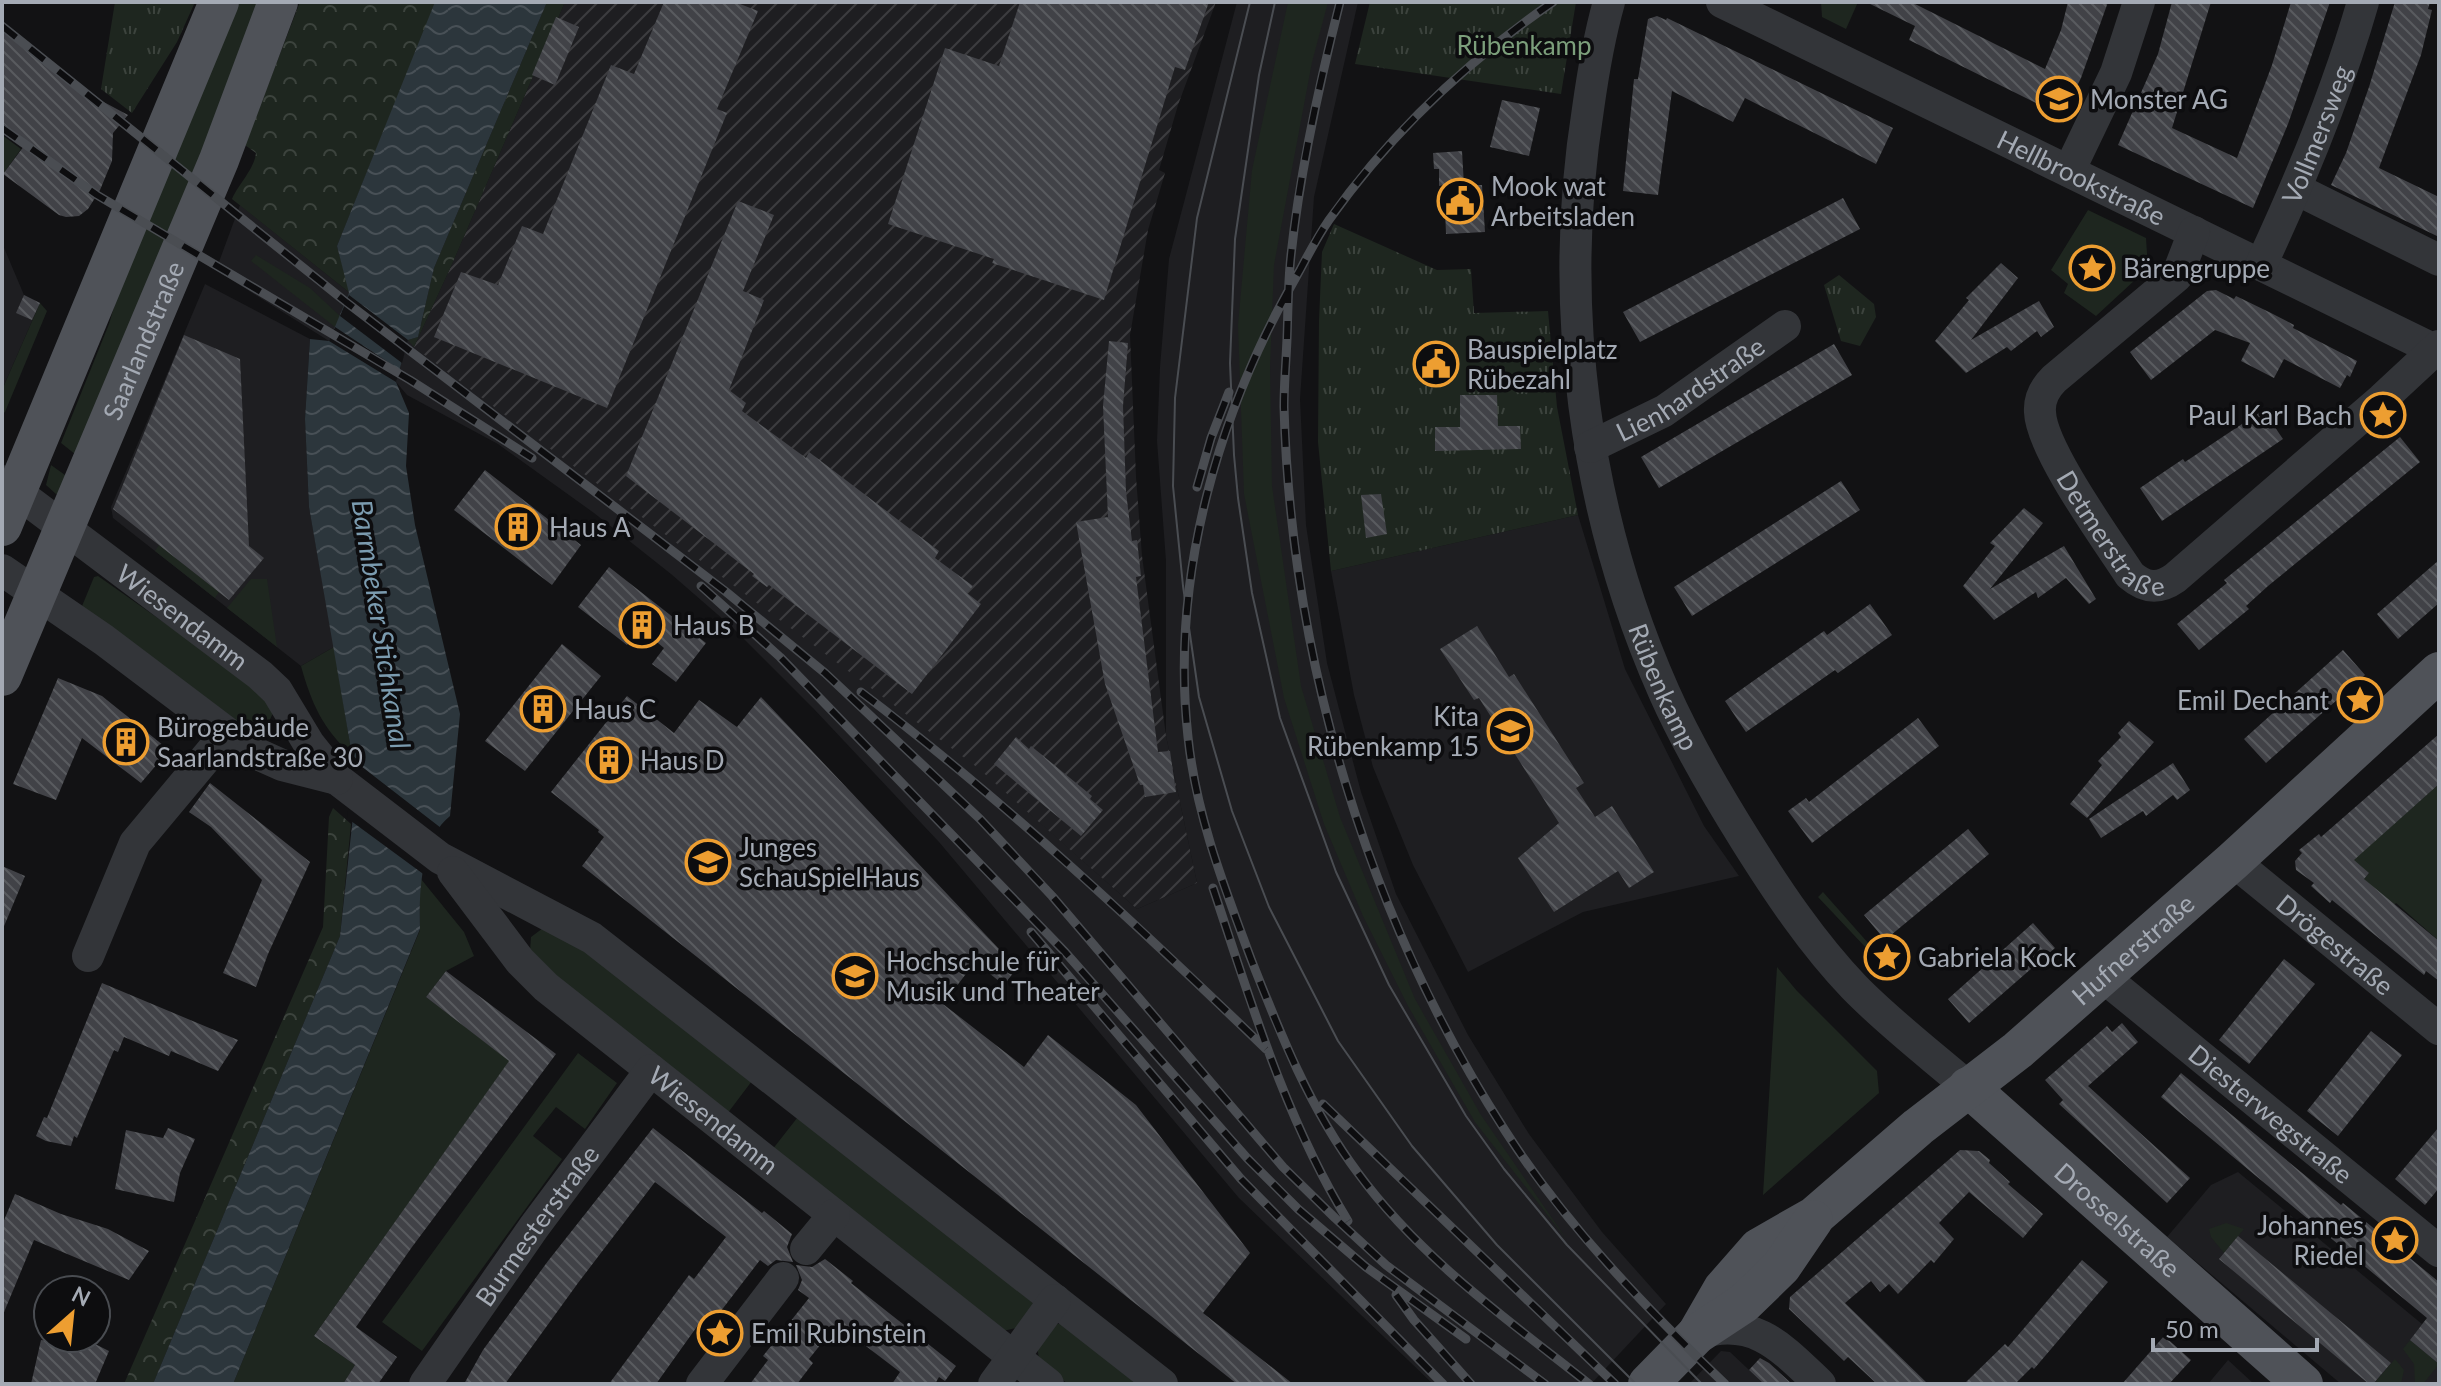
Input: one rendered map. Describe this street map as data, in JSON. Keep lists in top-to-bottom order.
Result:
{
  "streets": {
    "main road": ["Saarlandstraße", "Hufnerstraße", "Drosselstraße"],
    "street": [
      "Vollmersweg",
      "Hellbrookstraße",
      "Lienhardstraße",
      "Detmerstraße",
      "Wiesendamm",
      "Rübenkamp",
      "Drögestraße",
      "Diesterwegstraße",
      "Burmesterstraße"
    ]
  },
  "crossings": [
    ["Vollmersweg", "Hellbrookstraße"],
    ["Hellbrookstraße", "Detmerstraße"],
    ["Saarlandstraße", "Wiesendamm"],
    ["Lienhardstraße", "Rübenkamp"],
    ["Wiesendamm", "Burmesterstraße"],
    ["Rübenkamp", "Hufnerstraße"],
    ["Rübenkamp", "Drosselstraße"],
    ["Drögestraße", "Hufnerstraße"],
    ["Hufnerstraße", "Diesterwegstraße"],
    ["Hufnerstraße", "Drosselstraße"]
  ],
  "water": ["Barmbeker Stichkanal"],
  "parks": ["Rübenkamp"],
  "places": {
    "school or university": [
      "Monster AG",
      "Kita Rübenkamp 15",
      "Junges SchauSpielHaus",
      "Hochschule für Musik und Theater"
    ],
    "public building": ["Mook wat Arbeitsladen", "Bauspielplatz Rübezahl"],
    "place": [
      "Bärengruppe",
      "Paul Karl Bach",
      "Emil Dechant",
      "Gabriela Kock",
      "Johannes Riedel",
      "Emil Rubinstein"
    ],
    "building": [
      "Haus A",
      "Haus B",
      "Haus C",
      "Bürogebäude Saarlandstraße 30",
      "Haus D"
    ]
  },
  "scale_bar": "50 m",
  "north": "top right"
}
